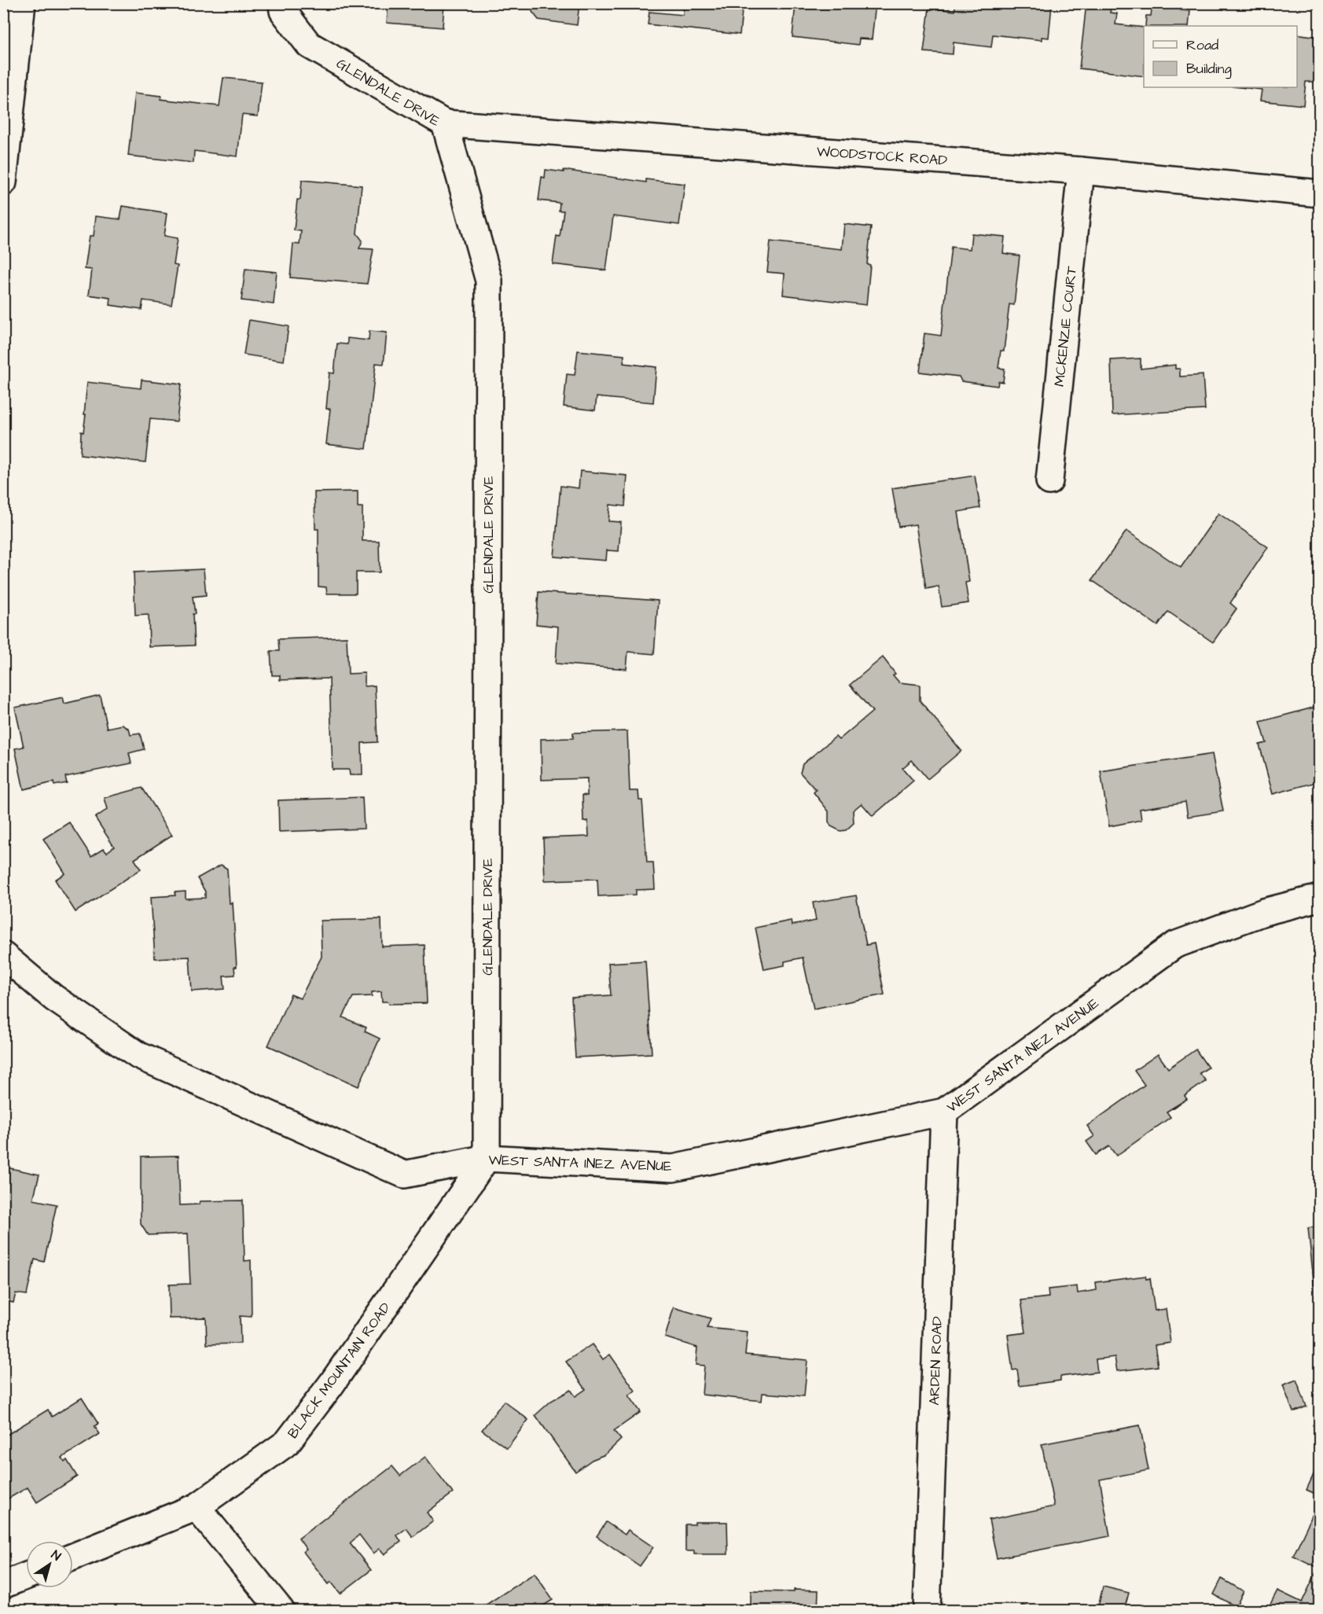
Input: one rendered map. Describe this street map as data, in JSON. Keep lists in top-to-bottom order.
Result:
{
  "streets": {
    "street": [
      "GLENDALE DRIVE",
      "WOODSTOCK ROAD",
      "MCKENZIE COURT",
      "WEST SANTA INEZ AVENUE",
      "ARDEN ROAD",
      "BLACK MOUNTAIN ROAD"
    ]
  },
  "crossings": [
    ["GLENDALE DRIVE", "WOODSTOCK ROAD"],
    ["GLENDALE DRIVE", "WEST SANTA INEZ AVENUE"],
    ["GLENDALE DRIVE", "BLACK MOUNTAIN ROAD"],
    ["WOODSTOCK ROAD", "MCKENZIE COURT"],
    ["WEST SANTA INEZ AVENUE", "ARDEN ROAD"],
    ["WEST SANTA INEZ AVENUE", "BLACK MOUNTAIN ROAD"]
  ],
  "legend": ["Road", "Building"],
  "north": "top right"
}
